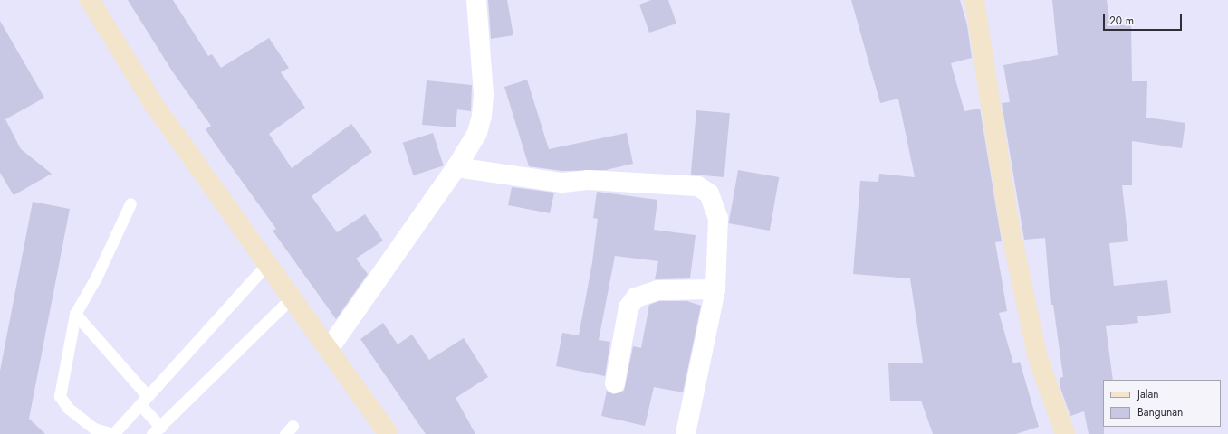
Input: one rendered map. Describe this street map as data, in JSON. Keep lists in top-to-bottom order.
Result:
{
  "legend": ["Jalan", "Bangunan"],
  "scale_bar": "20 m"
}
